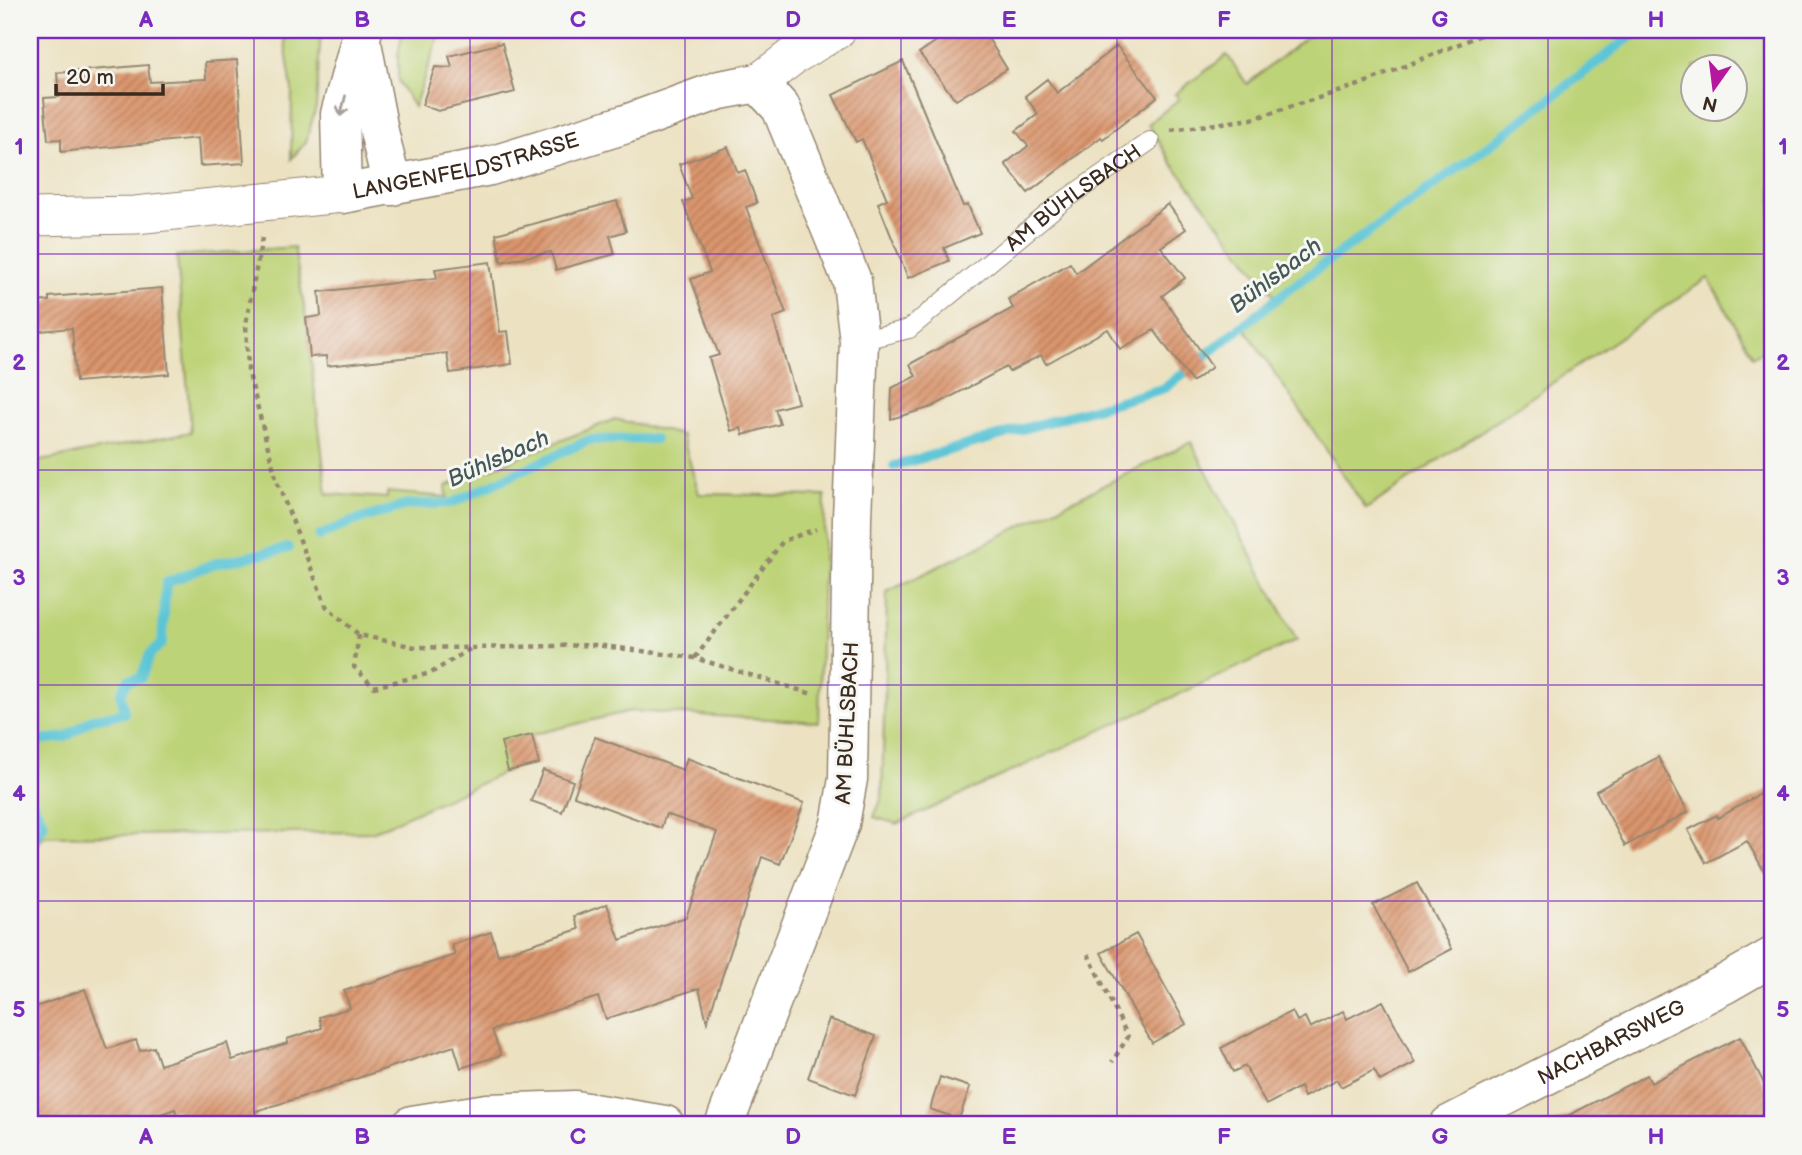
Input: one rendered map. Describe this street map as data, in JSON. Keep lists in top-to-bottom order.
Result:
{
  "streets": {
    "street": ["LANGENFELDSTRASSE", "AM BÜHLSBACH", "NACHBARSWEG"]
  },
  "crossings": [
    ["LANGENFELDSTRASSE", "AM BÜHLSBACH"]
  ],
  "water": ["Bühlsbach"],
  "scale_bar": "20 m",
  "north": "bottom",
  "grid": {
    "columns": [
      "A",
      "B",
      "C",
      "D",
      "E",
      "F",
      "G",
      "H"
    ],
    "rows": [
      "1",
      "2",
      "3",
      "4",
      "5"
    ]
  }
}
